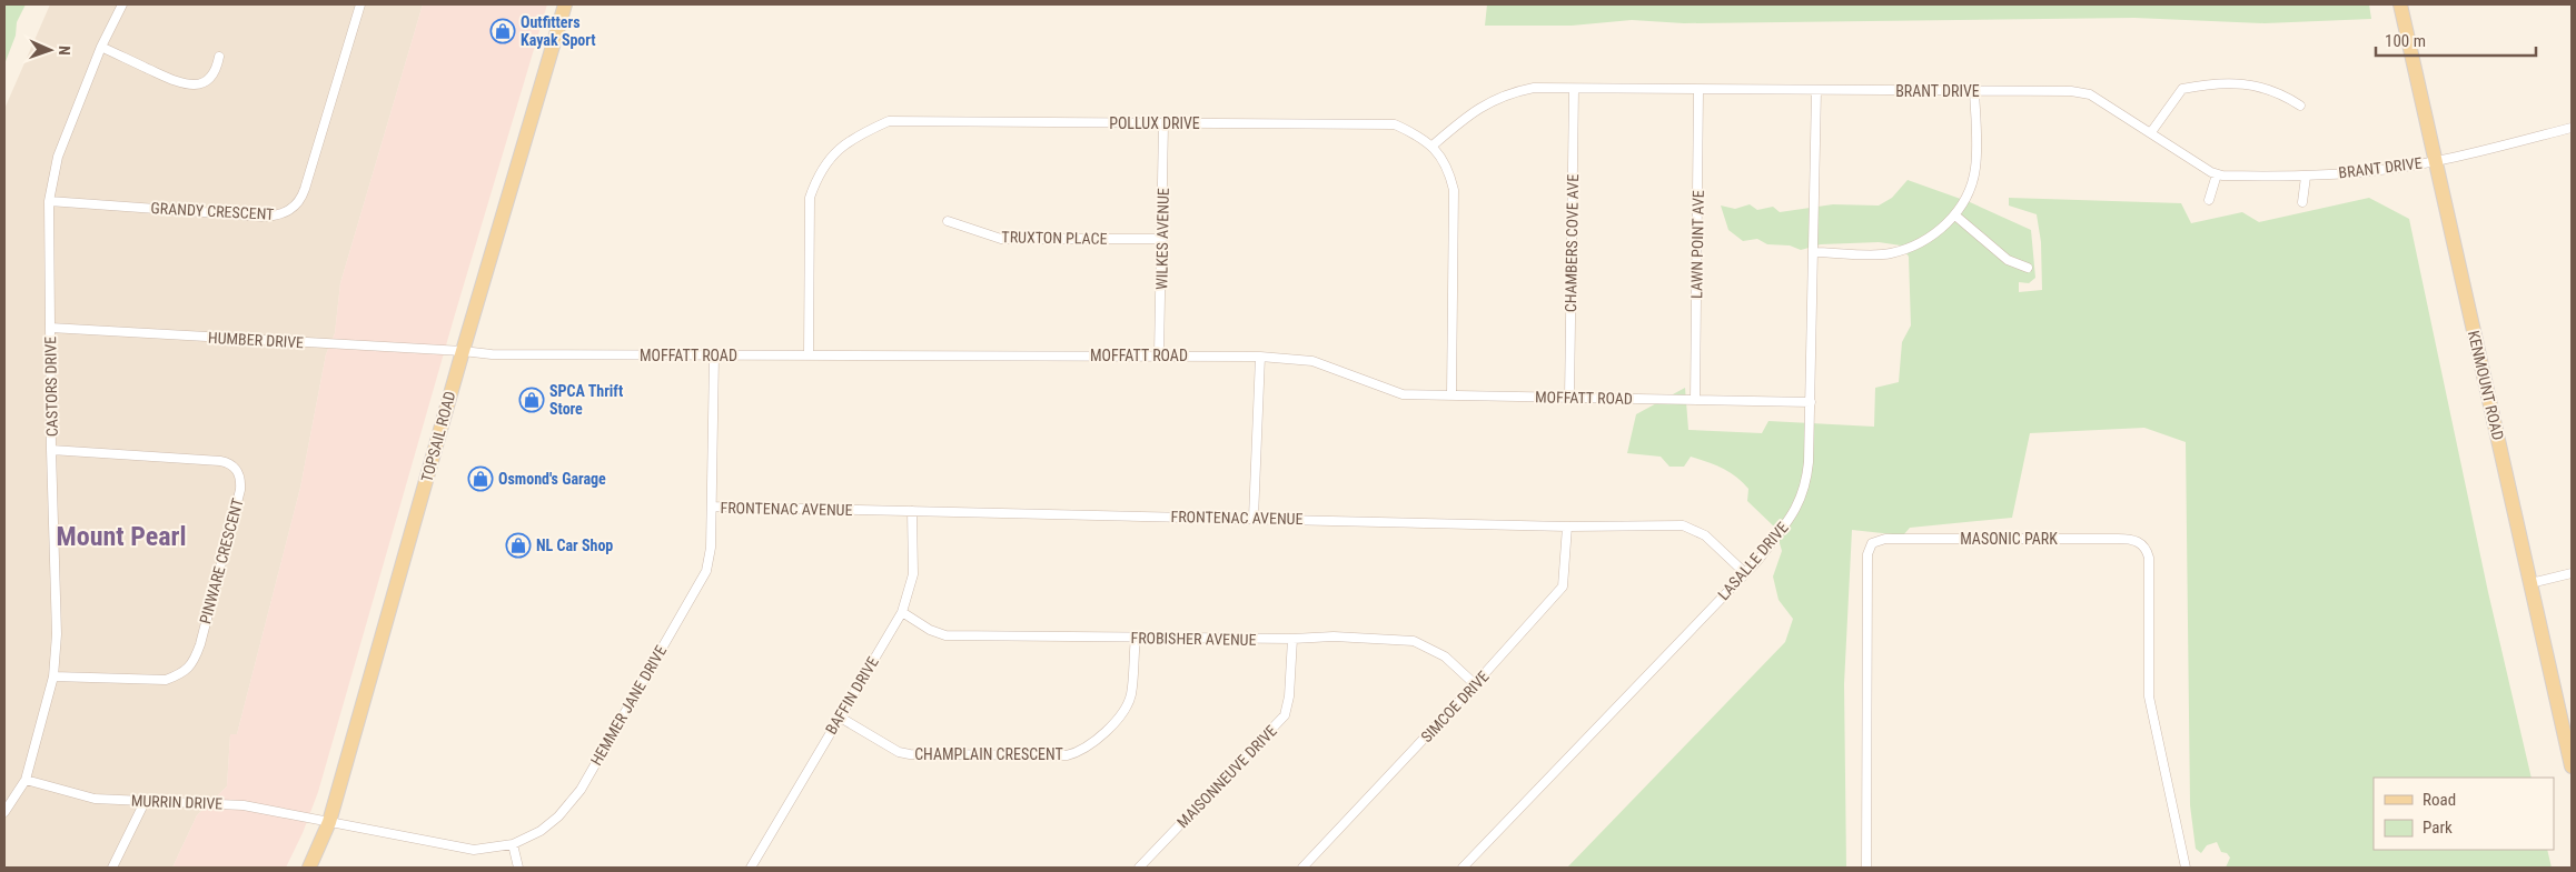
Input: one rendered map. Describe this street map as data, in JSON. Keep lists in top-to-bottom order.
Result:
{
  "streets": {
    "main road": ["KENMOUNT ROAD", "TOPSAIL ROAD"],
    "street": [
      "BRANT DRIVE",
      "POLLUX DRIVE",
      "GRANDY CRESCENT",
      "TRUXTON PLACE",
      "WILKES AVENUE",
      "CHAMBERS COVE AVE",
      "LAWN POINT AVE",
      "HUMBER DRIVE",
      "MOFFATT ROAD",
      "CASTORS DRIVE",
      "FRONTENAC AVENUE",
      "MASONIC PARK",
      "PINWARE CRESCENT",
      "LASALLE DRIVE",
      "FROBISHER AVENUE",
      "BAFFIN DRIVE",
      "HEMMER JANE DRIVE",
      "SIMCOE DRIVE",
      "CHAMPLAIN CRESCENT",
      "MAISONNEUVE DRIVE",
      "MURRIN DRIVE"
    ]
  },
  "crossings": [
    ["BRANT DRIVE", "POLLUX DRIVE"],
    ["BRANT DRIVE", "CHAMBERS COVE AVE"],
    ["BRANT DRIVE", "LAWN POINT AVE"],
    ["BRANT DRIVE", "KENMOUNT ROAD"],
    ["BRANT DRIVE", "LASALLE DRIVE"],
    ["POLLUX DRIVE", "WILKES AVENUE"],
    ["POLLUX DRIVE", "MOFFATT ROAD"],
    ["GRANDY CRESCENT", "CASTORS DRIVE"],
    ["TRUXTON PLACE", "WILKES AVENUE"],
    ["WILKES AVENUE", "MOFFATT ROAD"],
    ["CHAMBERS COVE AVE", "MOFFATT ROAD"],
    ["LAWN POINT AVE", "MOFFATT ROAD"],
    ["HUMBER DRIVE", "MOFFATT ROAD"],
    ["HUMBER DRIVE", "CASTORS DRIVE"],
    ["HUMBER DRIVE", "TOPSAIL ROAD"],
    ["MOFFATT ROAD", "TOPSAIL ROAD"],
    ["MOFFATT ROAD", "LASALLE DRIVE"],
    ["MOFFATT ROAD", "HEMMER JANE DRIVE"],
    ["CASTORS DRIVE", "PINWARE CRESCENT"],
    ["CASTORS DRIVE", "MURRIN DRIVE"],
    ["TOPSAIL ROAD", "HEMMER JANE DRIVE"],
    ["TOPSAIL ROAD", "MURRIN DRIVE"],
    ["FRONTENAC AVENUE", "LASALLE DRIVE"],
    ["FRONTENAC AVENUE", "BAFFIN DRIVE"],
    ["FRONTENAC AVENUE", "HEMMER JANE DRIVE"],
    ["FRONTENAC AVENUE", "SIMCOE DRIVE"],
    ["FROBISHER AVENUE", "BAFFIN DRIVE"],
    ["FROBISHER AVENUE", "SIMCOE DRIVE"],
    ["FROBISHER AVENUE", "CHAMPLAIN CRESCENT"],
    ["FROBISHER AVENUE", "MAISONNEUVE DRIVE"],
    ["BAFFIN DRIVE", "CHAMPLAIN CRESCENT"],
    ["HEMMER JANE DRIVE", "MURRIN DRIVE"]
  ],
  "districts": ["Mount Pearl"],
  "places": {
    "shop": [
      "Outfitters Kayak Sport",
      "SPCA Thrift Store",
      "Osmond's Garage",
      "NL Car Shop"
    ]
  },
  "legend": ["Road", "Park"],
  "scale_bar": "100 m",
  "north": "right"
}
